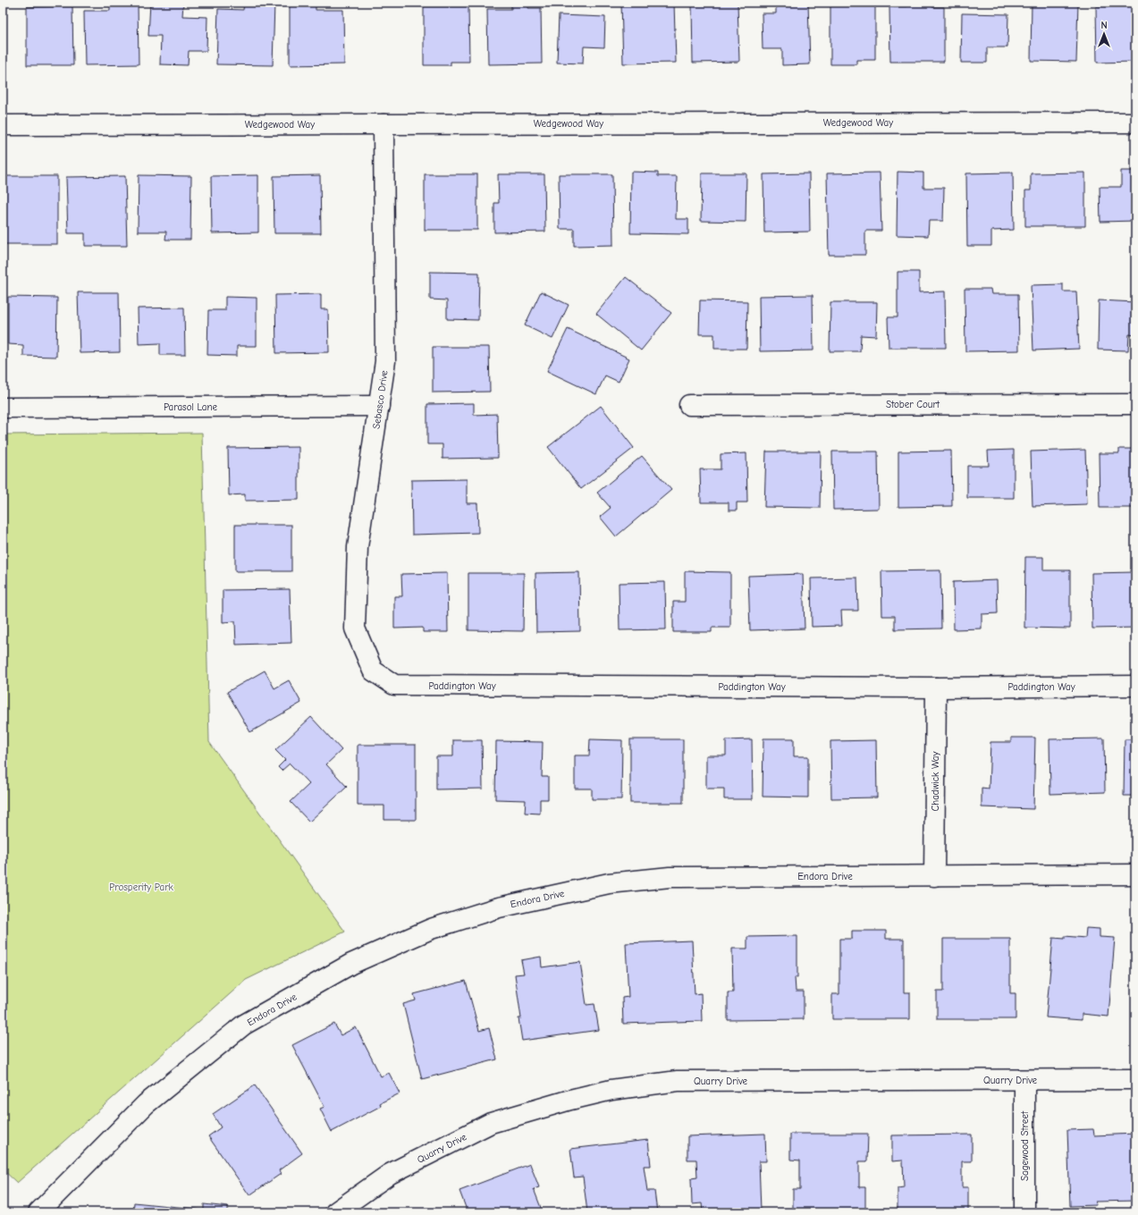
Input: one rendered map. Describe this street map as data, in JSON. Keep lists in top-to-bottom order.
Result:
{
  "streets": {
    "street": [
      "Wedgewood Way",
      "Sebasco Drive",
      "Stober Court",
      "Parasol Lane",
      "Paddington Way",
      "Chadwick Way",
      "Endora Drive",
      "Quarry Drive",
      "Sagewood Street"
    ]
  },
  "crossings": [
    ["Wedgewood Way", "Sebasco Drive"],
    ["Sebasco Drive", "Parasol Lane"],
    ["Sebasco Drive", "Paddington Way"],
    ["Paddington Way", "Chadwick Way"],
    ["Chadwick Way", "Endora Drive"],
    ["Quarry Drive", "Sagewood Street"]
  ],
  "parks": ["Prosperity Park"],
  "north": "top"
}
